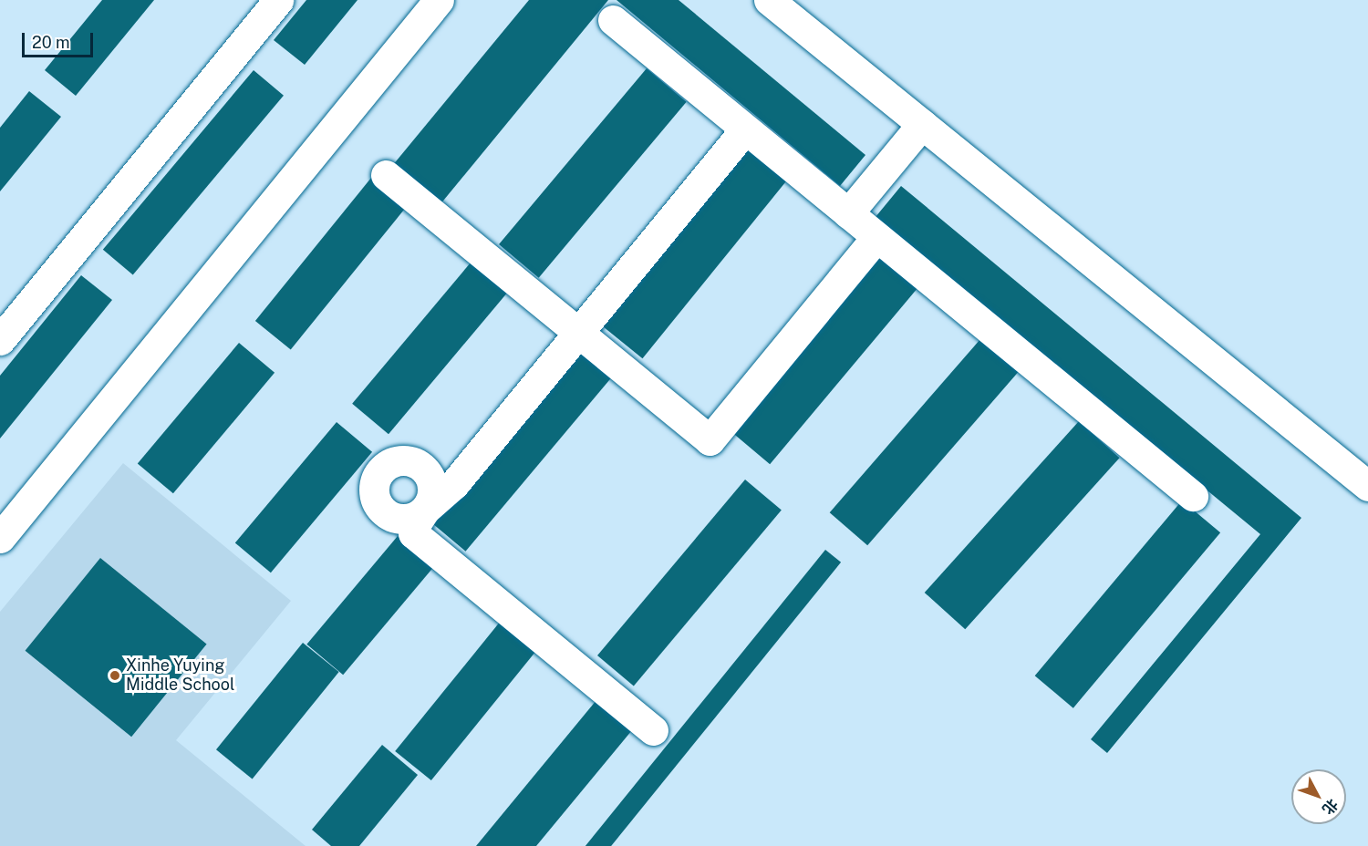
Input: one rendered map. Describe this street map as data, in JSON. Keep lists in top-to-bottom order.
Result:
{
  "places": ["Xinhe Yuying Middle School"],
  "scale_bar": "20 m",
  "north": "bottom right"
}
